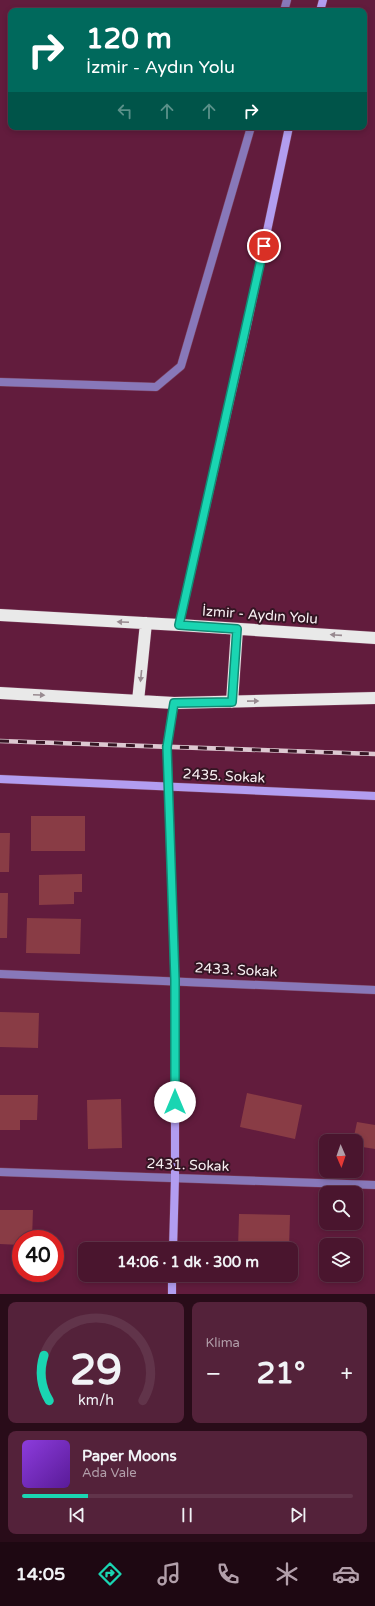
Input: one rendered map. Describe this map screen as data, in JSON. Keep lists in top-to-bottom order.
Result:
{
  "streets": {
    "highway": ["İzmir - Aydın Yolu"],
    "street": ["2435. Sokak", "2433. Sokak", "2431. Sokak"]
  },
  "north": "bottom",
  "page": {
    "turn": ["120 m", "İzmir - Aydın Yolu"],
    "limit": "40",
    "trip": "14:06 · 1 dk · 300 m",
    "tile": "Klima",
    "heat": ["−", "21°", "+"],
    "song": ["Paper Moons", "Ada Vale"],
    "tabs": "14:05",
    "gauge": ["29", "km/h"]
  }
}
